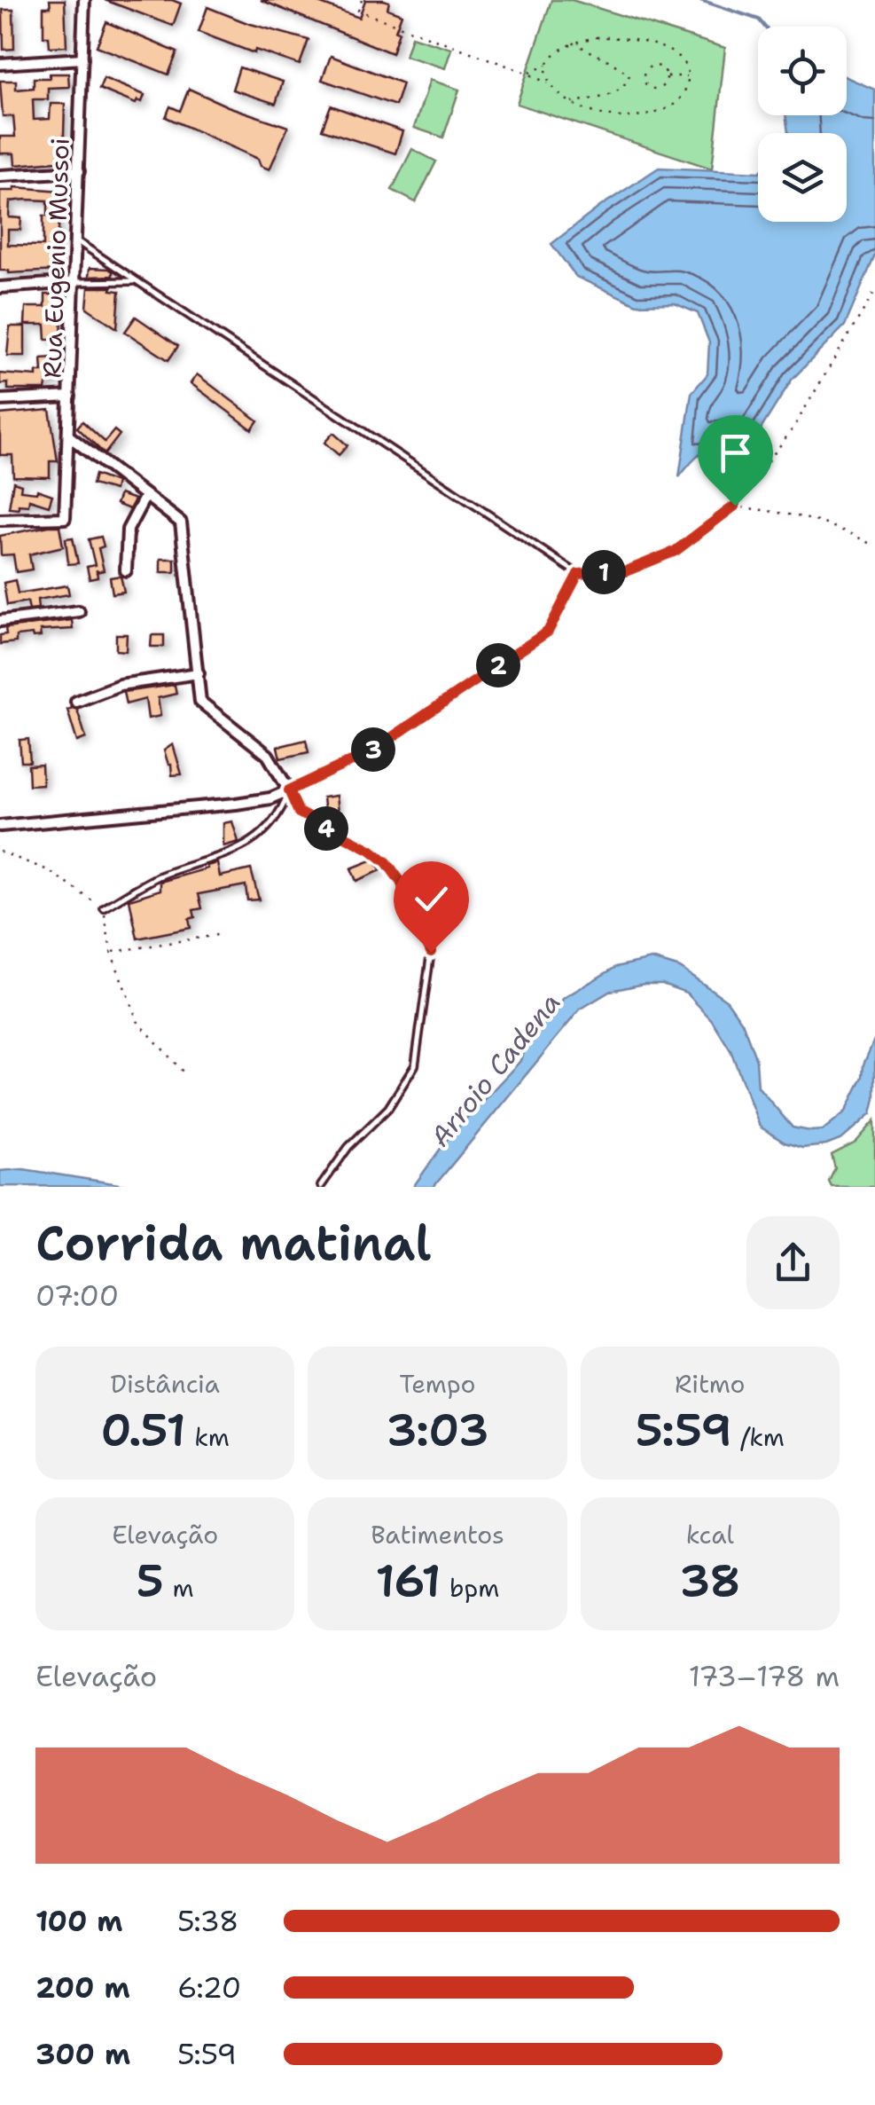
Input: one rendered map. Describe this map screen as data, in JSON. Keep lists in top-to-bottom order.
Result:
{
  "streets": {
    "street": ["Rua Eugenio Mussoi"]
  },
  "water": ["Arroio Cadena"],
  "page": {
    "pins": [
      "1",
      "2",
      "3",
      "4"
    ],
    "heading": ["Corrida matinal", "07:00"],
    "stats": [
      ["Distância", "0.51 km"],
      ["Tempo", "3:03"],
      ["Ritmo", "5:59 /km"],
      ["Elevação", "5 m"],
      ["Batimentos", "161 bpm"],
      ["kcal", "38"]
    ],
    "chart": ["Elevação", "173–178 m"],
    "list": [
      {
        "name": "100 m",
        "note": "5:38"
      },
      {
        "name": "200 m",
        "note": "6:20"
      },
      {
        "name": "300 m",
        "note": "5:59"
      }
    ]
  }
}
